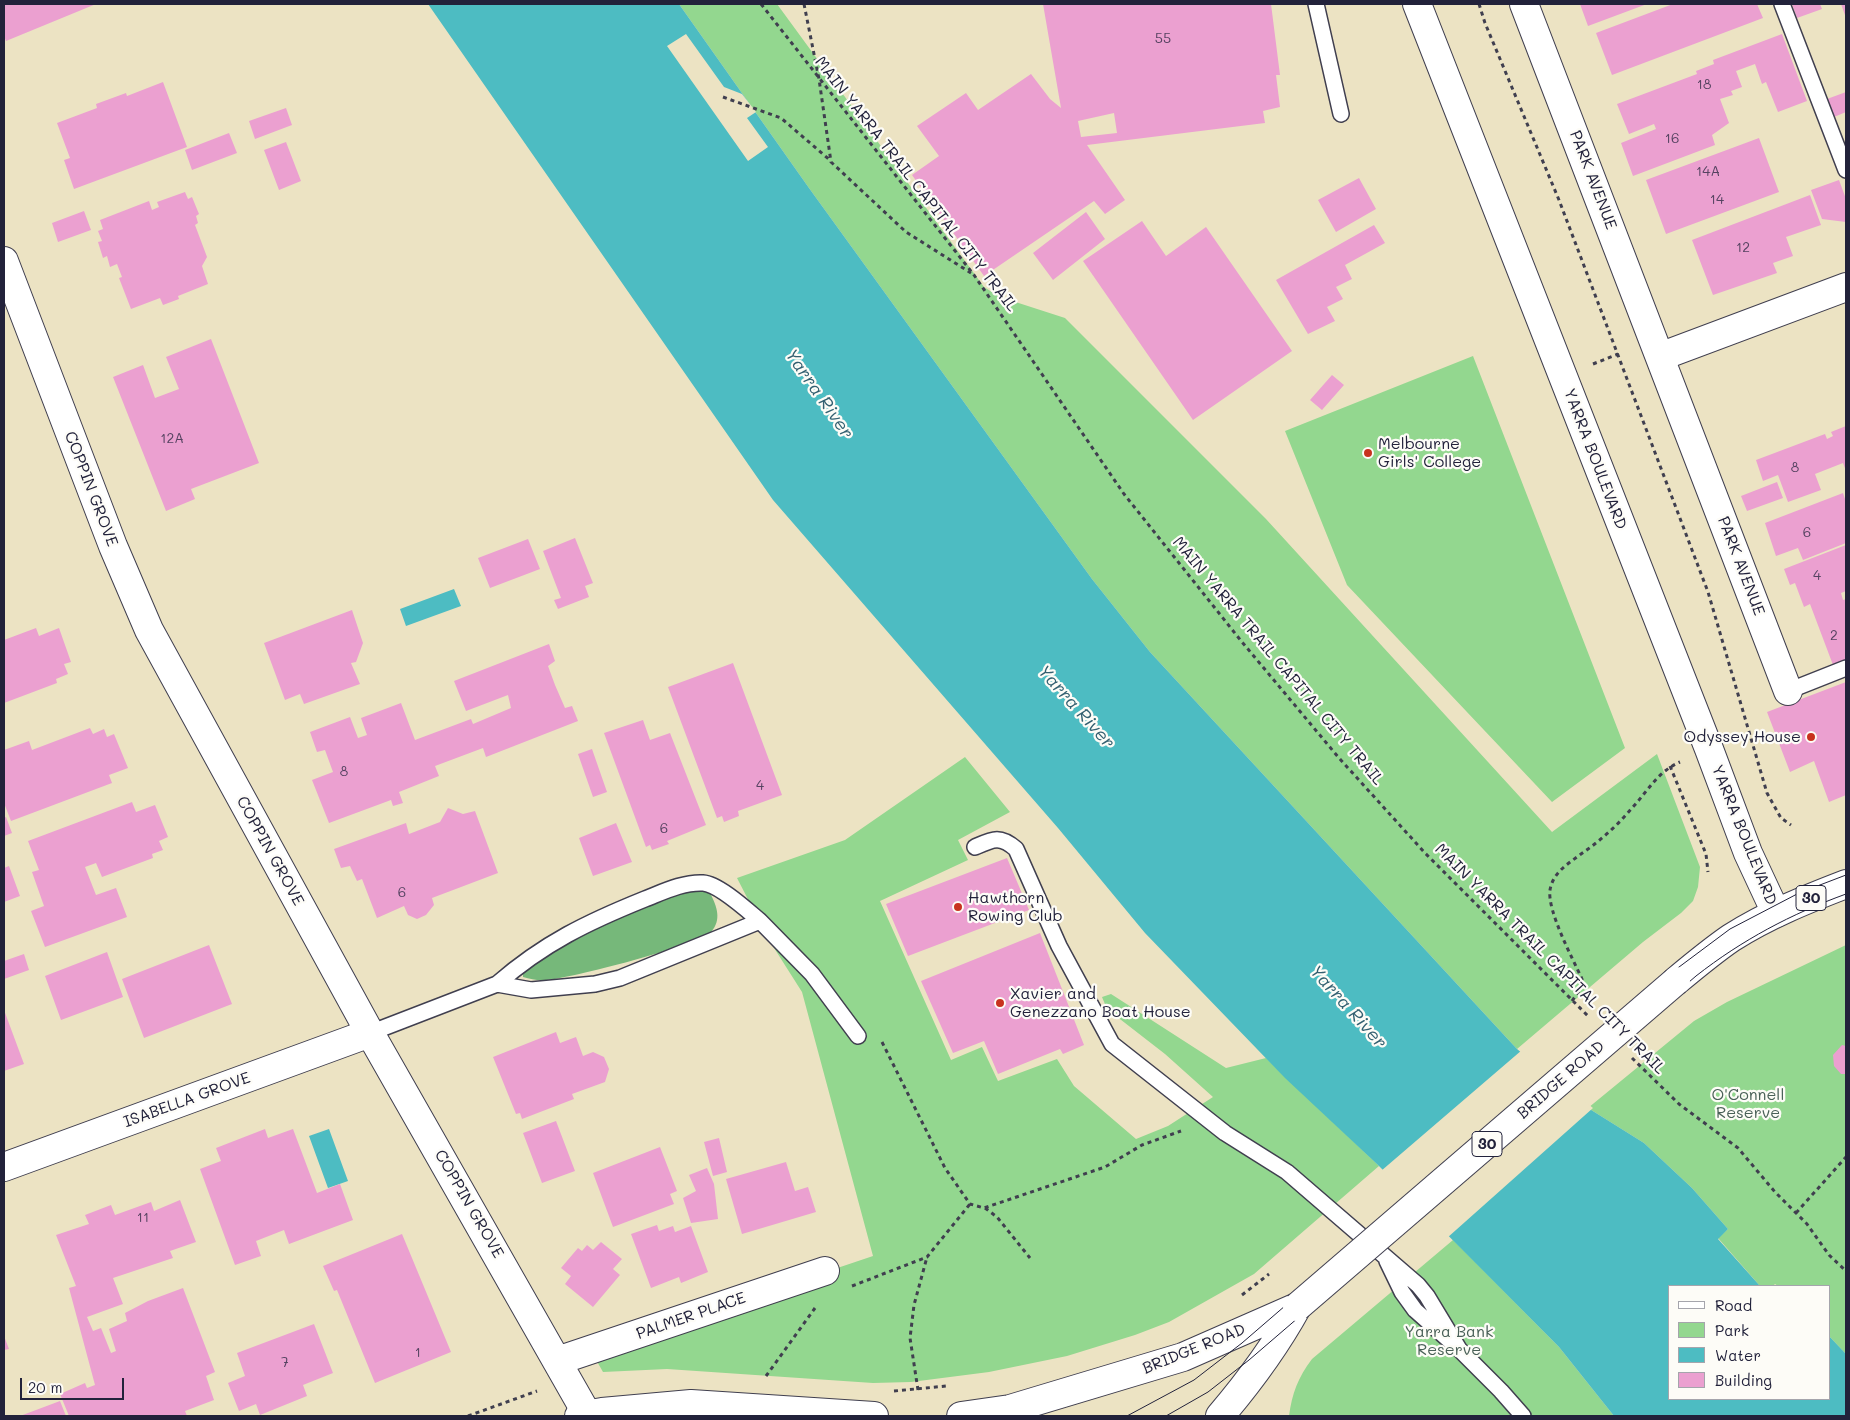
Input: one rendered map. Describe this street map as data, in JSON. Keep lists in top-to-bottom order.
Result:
{
  "streets": {
    "street": [
      "PARK AVENUE",
      "YARRA BOULEVARD",
      "COPPIN GROVE",
      "30",
      "BRIDGE ROAD",
      "ISABELLA GROVE",
      "PALMER PLACE"
    ],
    "path": ["MAIN YARRA TRAIL CAPITAL CITY TRAIL"]
  },
  "crossings": [
    ["YARRA BOULEVARD", "BRIDGE ROAD"],
    ["COPPIN GROVE", "ISABELLA GROVE"],
    ["COPPIN GROVE", "PALMER PLACE"],
    ["30", "BRIDGE ROAD"]
  ],
  "water": ["Yarra River"],
  "parks": ["O'Connell Reserve", "Yarra Bank Reserve"],
  "places": [
    "Melbourne Girls' College",
    "Odyssey House",
    "Hawthorn Rowing Club",
    "Xavier and Genezzano Boat House"
  ],
  "house_numbers": [
    "55",
    "18",
    "16",
    "14A",
    "14",
    "12",
    "12A",
    "8",
    "6",
    "4",
    "2",
    "8",
    "4",
    "6",
    "6",
    "11",
    "1",
    "7"
  ],
  "legend": [
    "Road",
    "Park",
    "Water",
    "Building"
  ],
  "scale_bar": "20 m"
}
